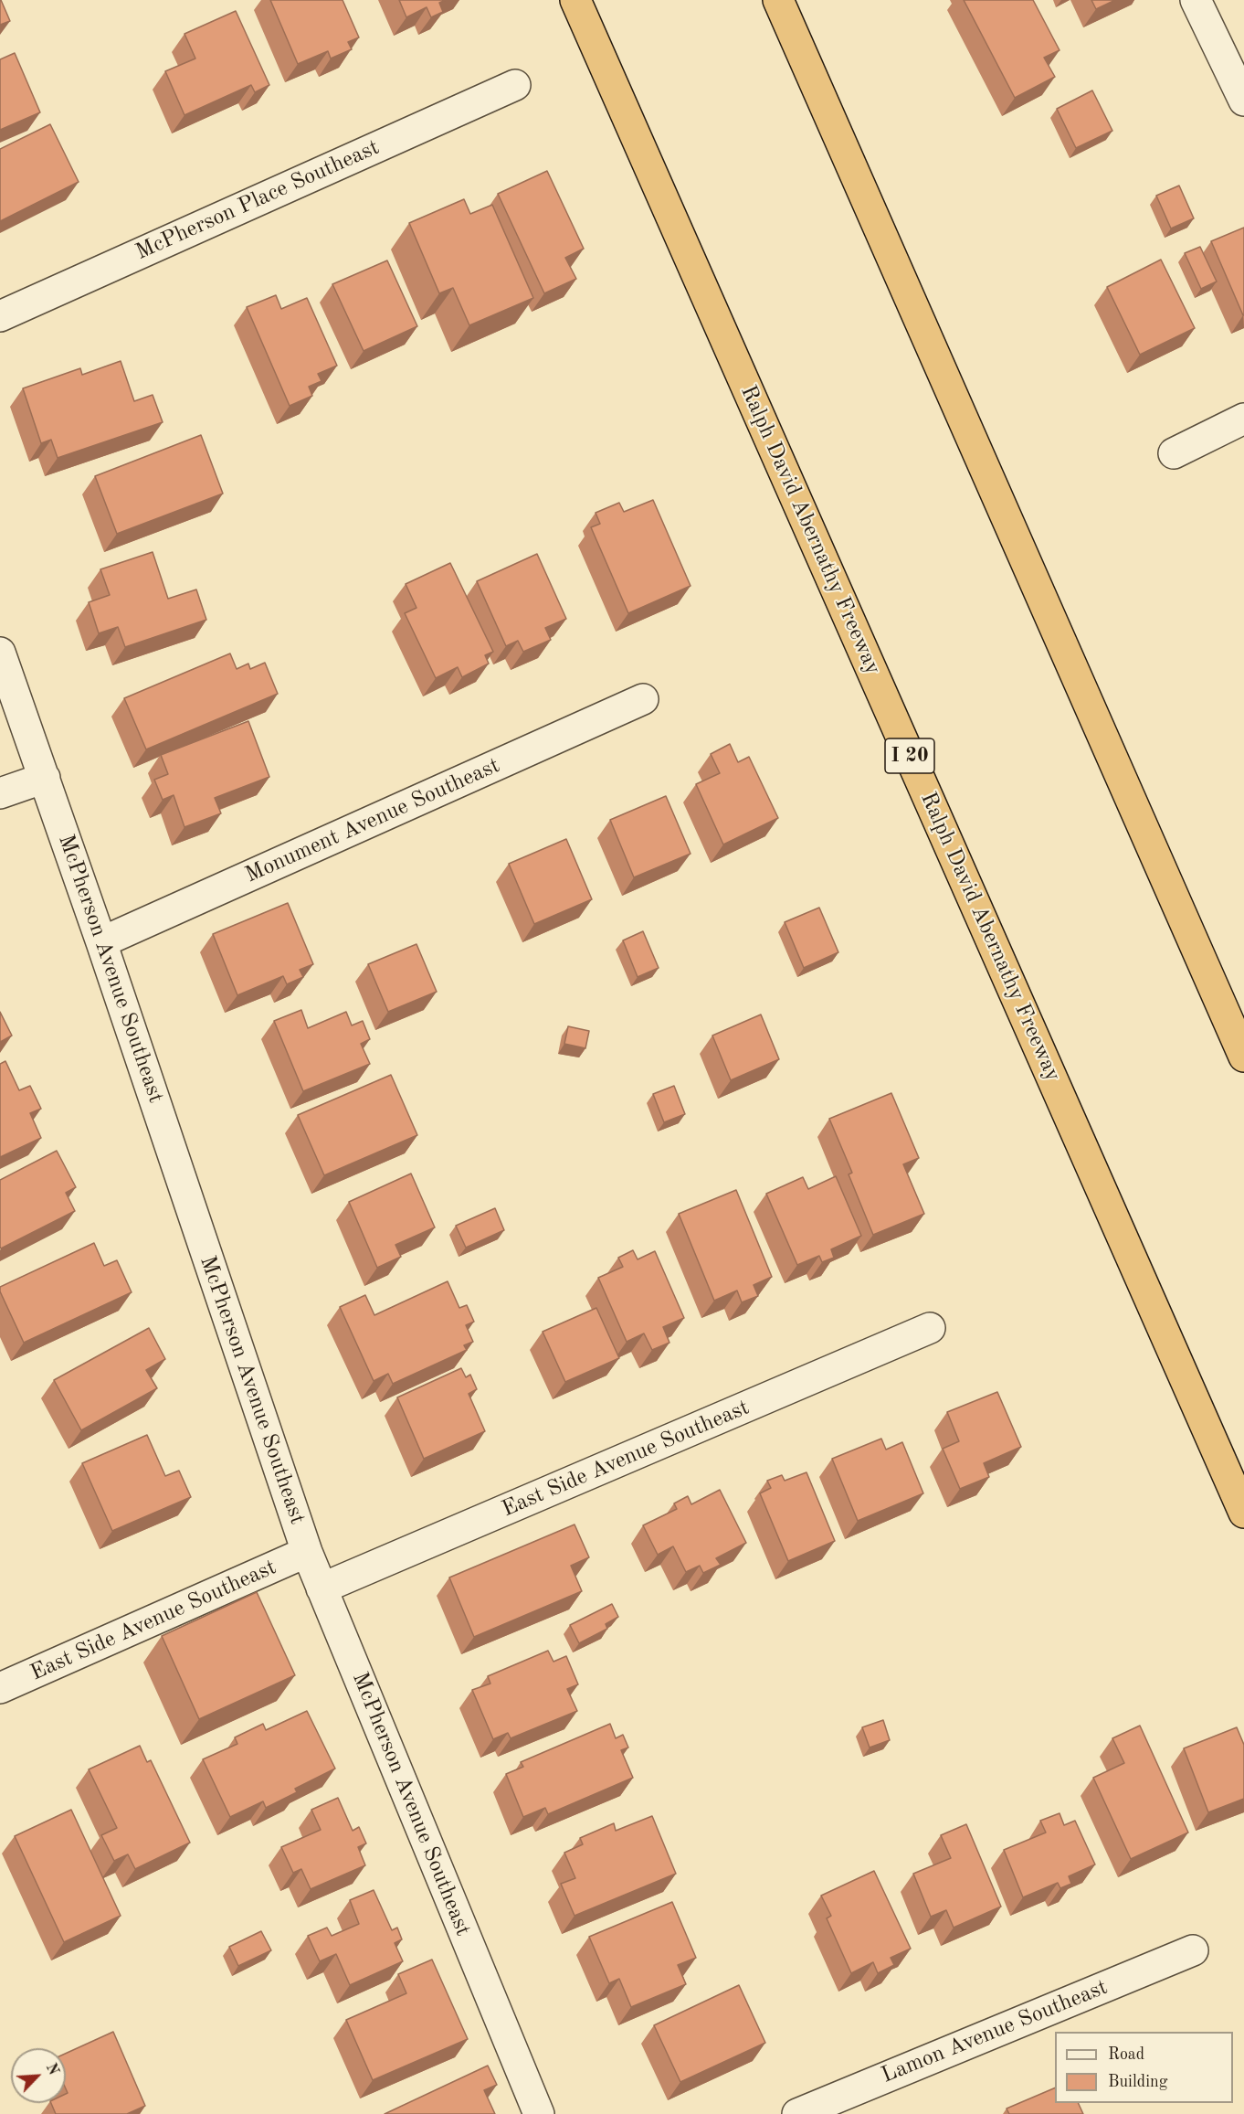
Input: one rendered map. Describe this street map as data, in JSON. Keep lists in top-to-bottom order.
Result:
{
  "streets": {
    "highway": ["Ralph David Abernathy Freeway", "I 20"],
    "street": [
      "McPherson Place Southeast",
      "Monument Avenue Southeast",
      "McPherson Avenue Southeast",
      "East Side Avenue Southeast",
      "Lamon Avenue Southeast"
    ]
  },
  "crossings": [
    ["Monument Avenue Southeast", "McPherson Avenue Southeast"],
    ["McPherson Avenue Southeast", "East Side Avenue Southeast"]
  ],
  "legend": ["Road", "Building"],
  "north": "top right"
}
